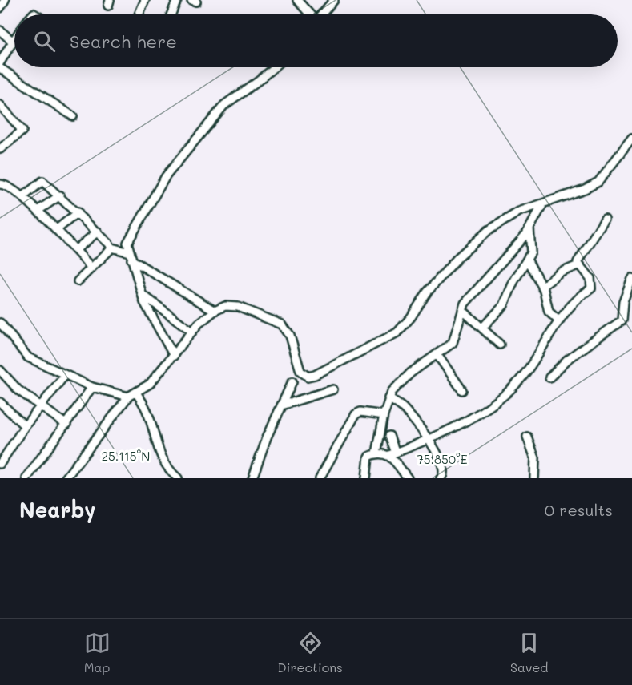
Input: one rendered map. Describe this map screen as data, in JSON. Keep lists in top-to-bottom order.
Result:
{
  "page": {
    "search": "Search here",
    "heading": ["Nearby", "0 results"],
    "nav": ["Map", "Directions", "Saved"]
  },
  "coordinates": ["25.115°N", "75.850°E"]
}
